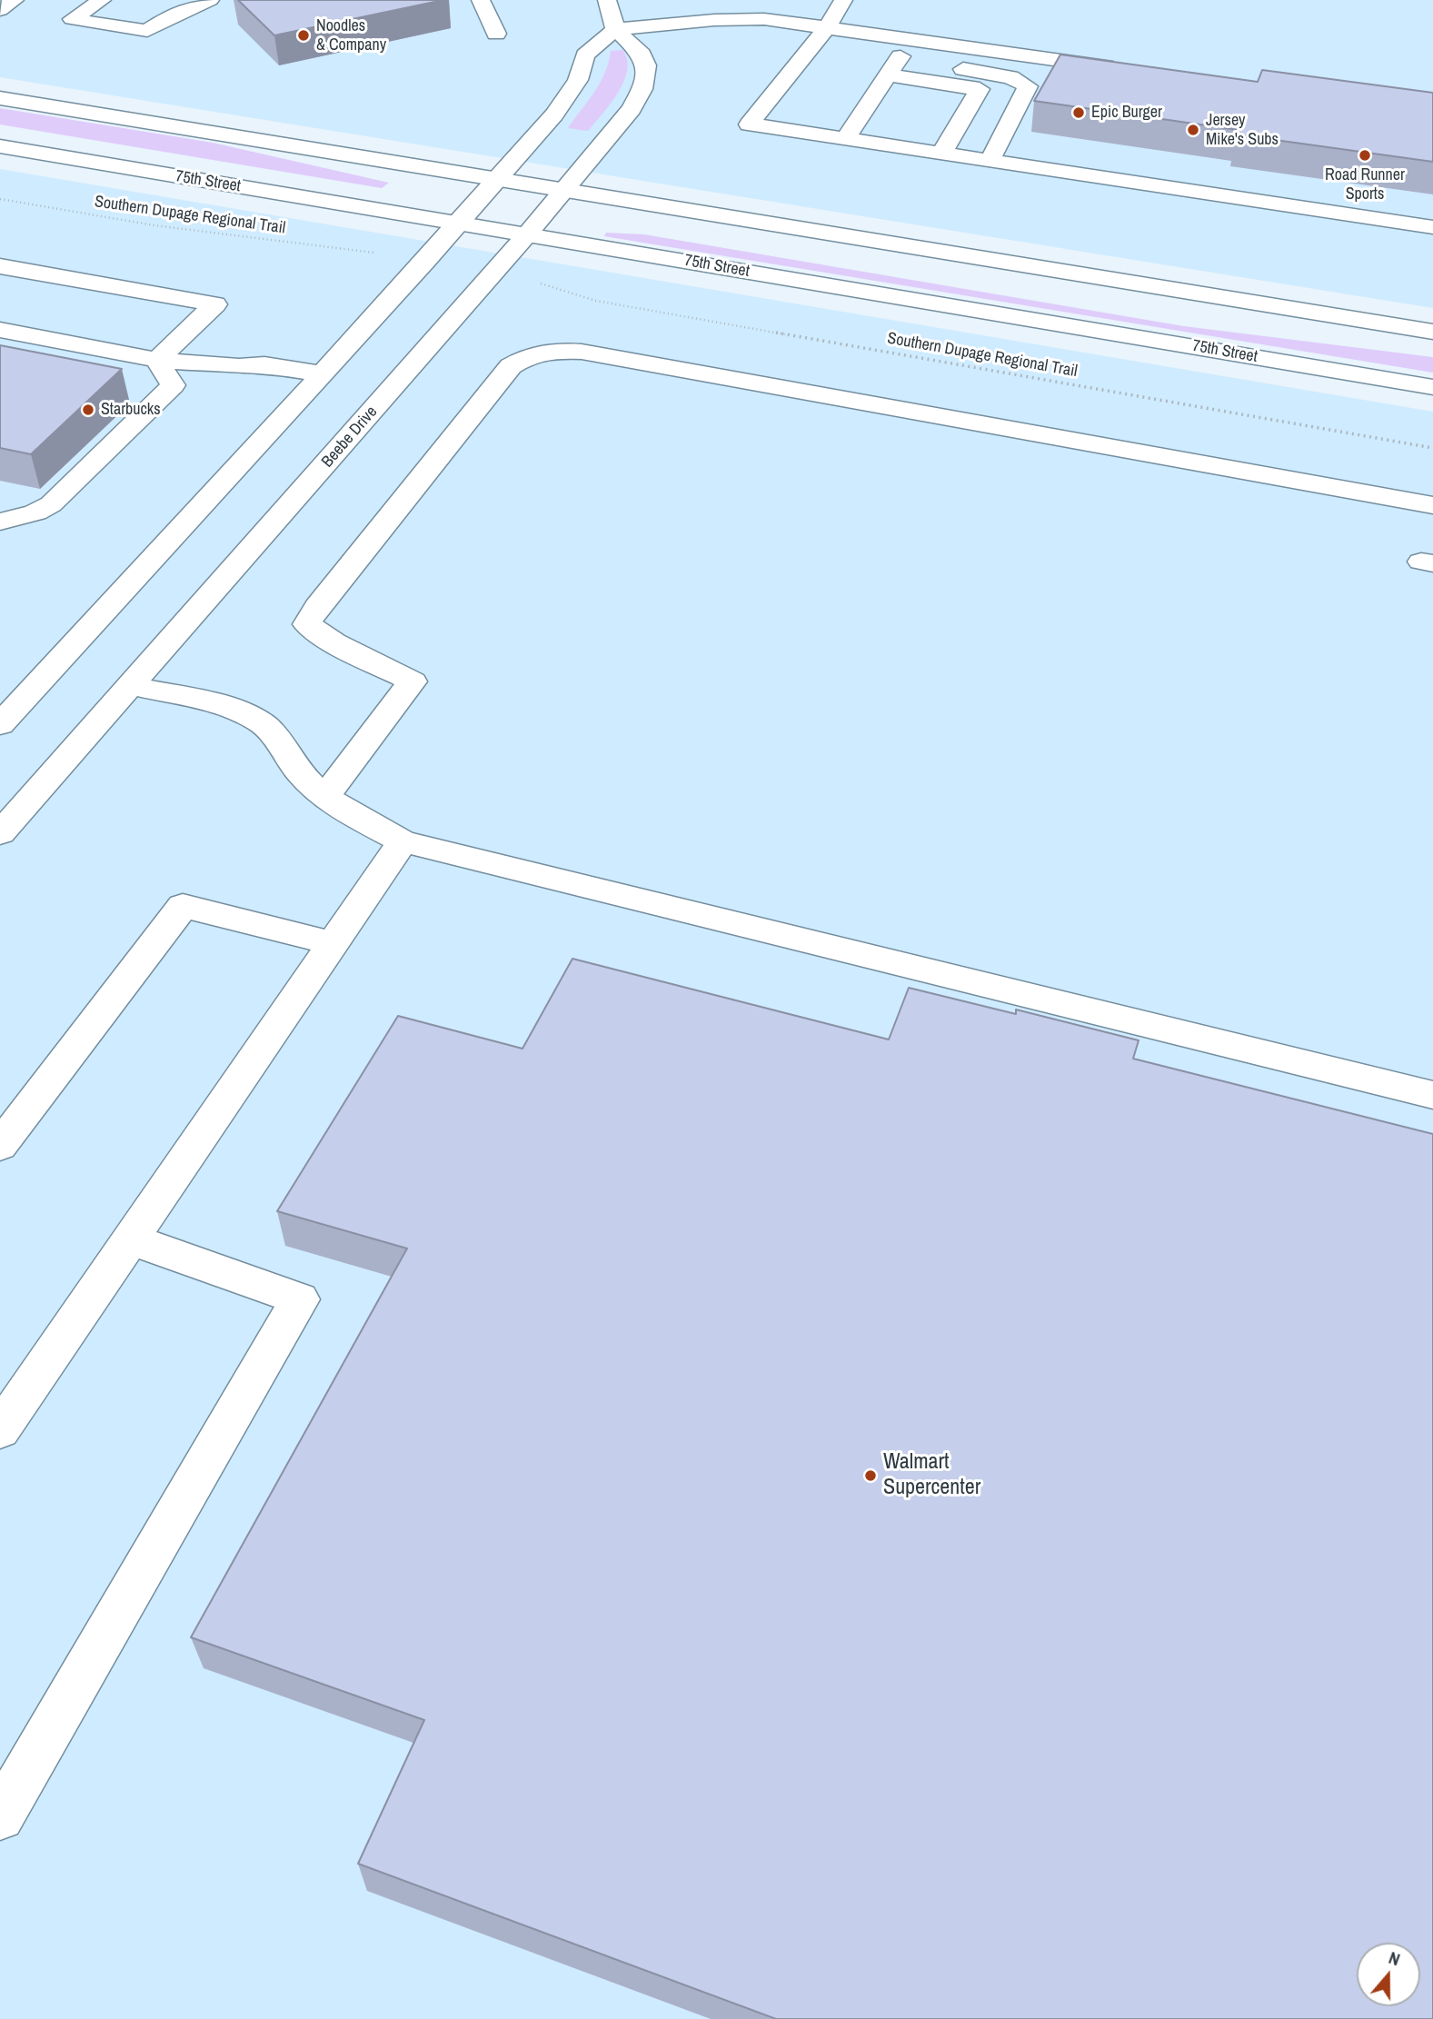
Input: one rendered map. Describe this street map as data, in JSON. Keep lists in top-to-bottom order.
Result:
{
  "streets": {
    "main road": ["75th Street", "Beebe Drive"],
    "path": ["Southern Dupage Regional Trail"]
  },
  "crossings": [
    ["75th Street", "Beebe Drive"]
  ],
  "places": [
    "Noodles & Company",
    "Epic Burger",
    "Jersey Mike's Subs",
    "Road Runner Sports",
    "Starbucks",
    "Walmart Supercenter"
  ],
  "north": "top"
}
